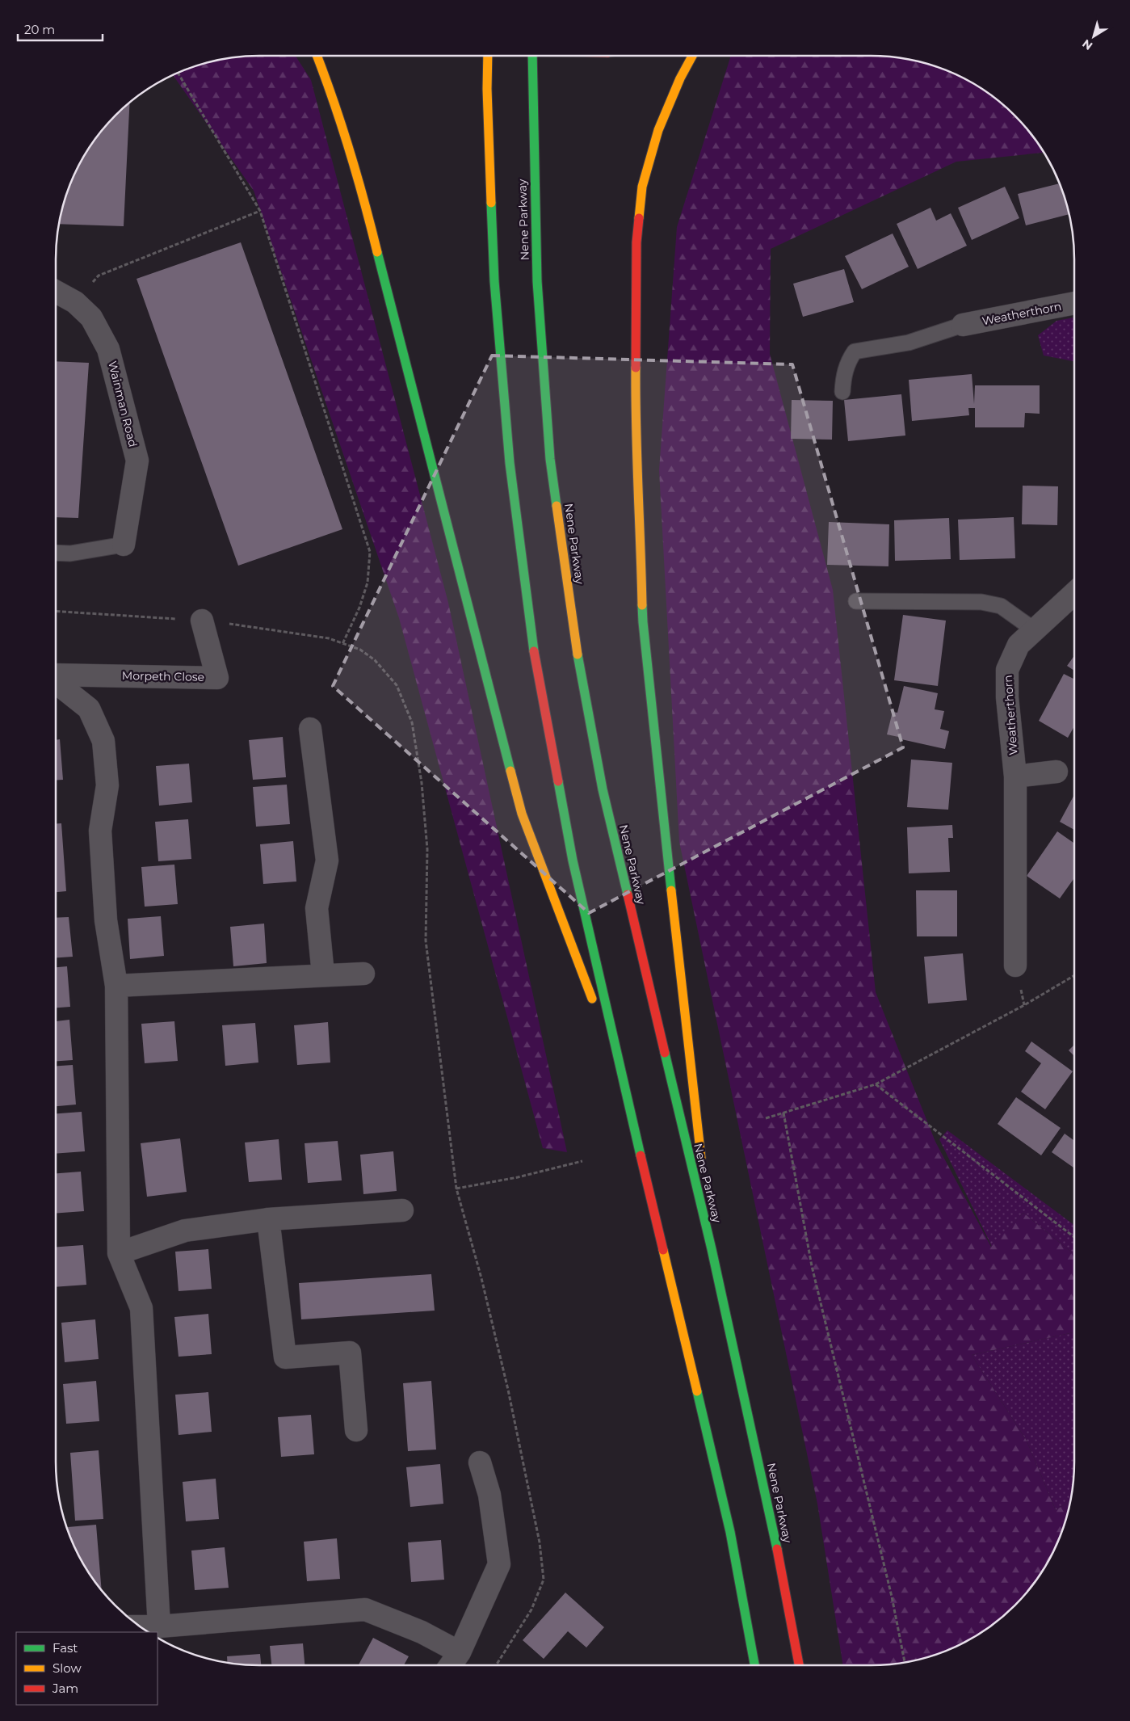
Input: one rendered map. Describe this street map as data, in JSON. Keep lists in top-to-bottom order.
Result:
{
  "streets": {
    "main road": ["Nene Parkway"],
    "street": ["Weatherthorn", "Wainman Road", "Morpeth Close"]
  },
  "legend": ["Fast", "Slow", "Jam"],
  "scale_bar": "20 m",
  "north": "bottom left"
}
